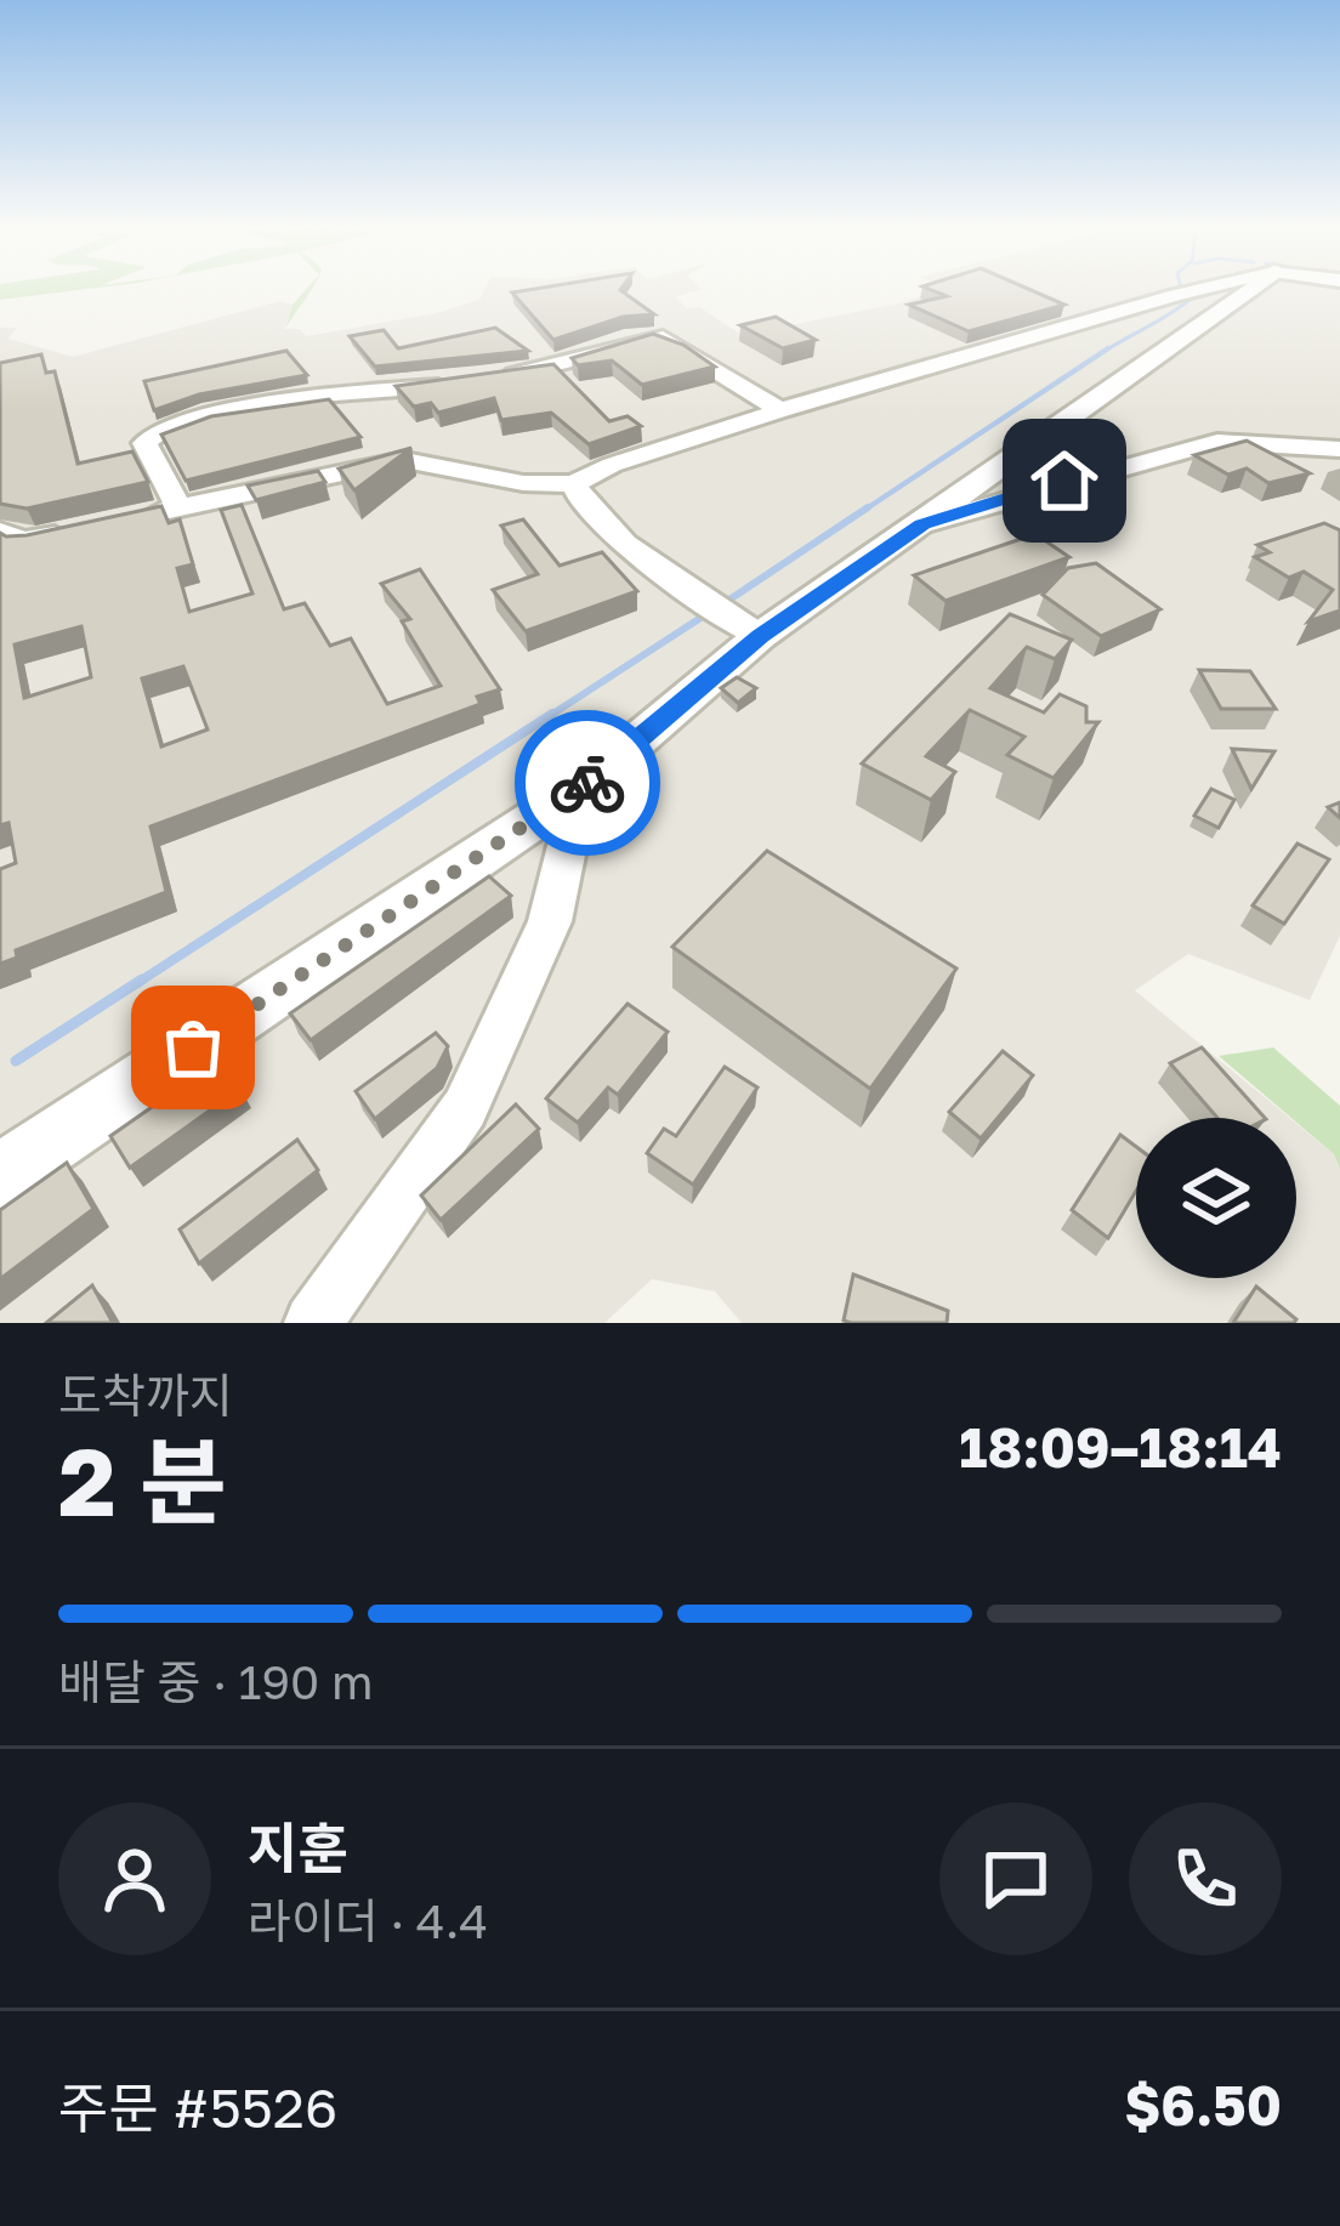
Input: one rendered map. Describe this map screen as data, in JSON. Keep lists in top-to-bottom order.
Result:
{
  "page": {
    "heading": ["2 분", "도착까지", "18:09–18:14"],
    "panel": [
      "지훈",
      "라이더 · 4.4",
      "주문 #5526",
      "$6.50"
    ],
    "bar": "배달 중 · 190 m"
  }
}
